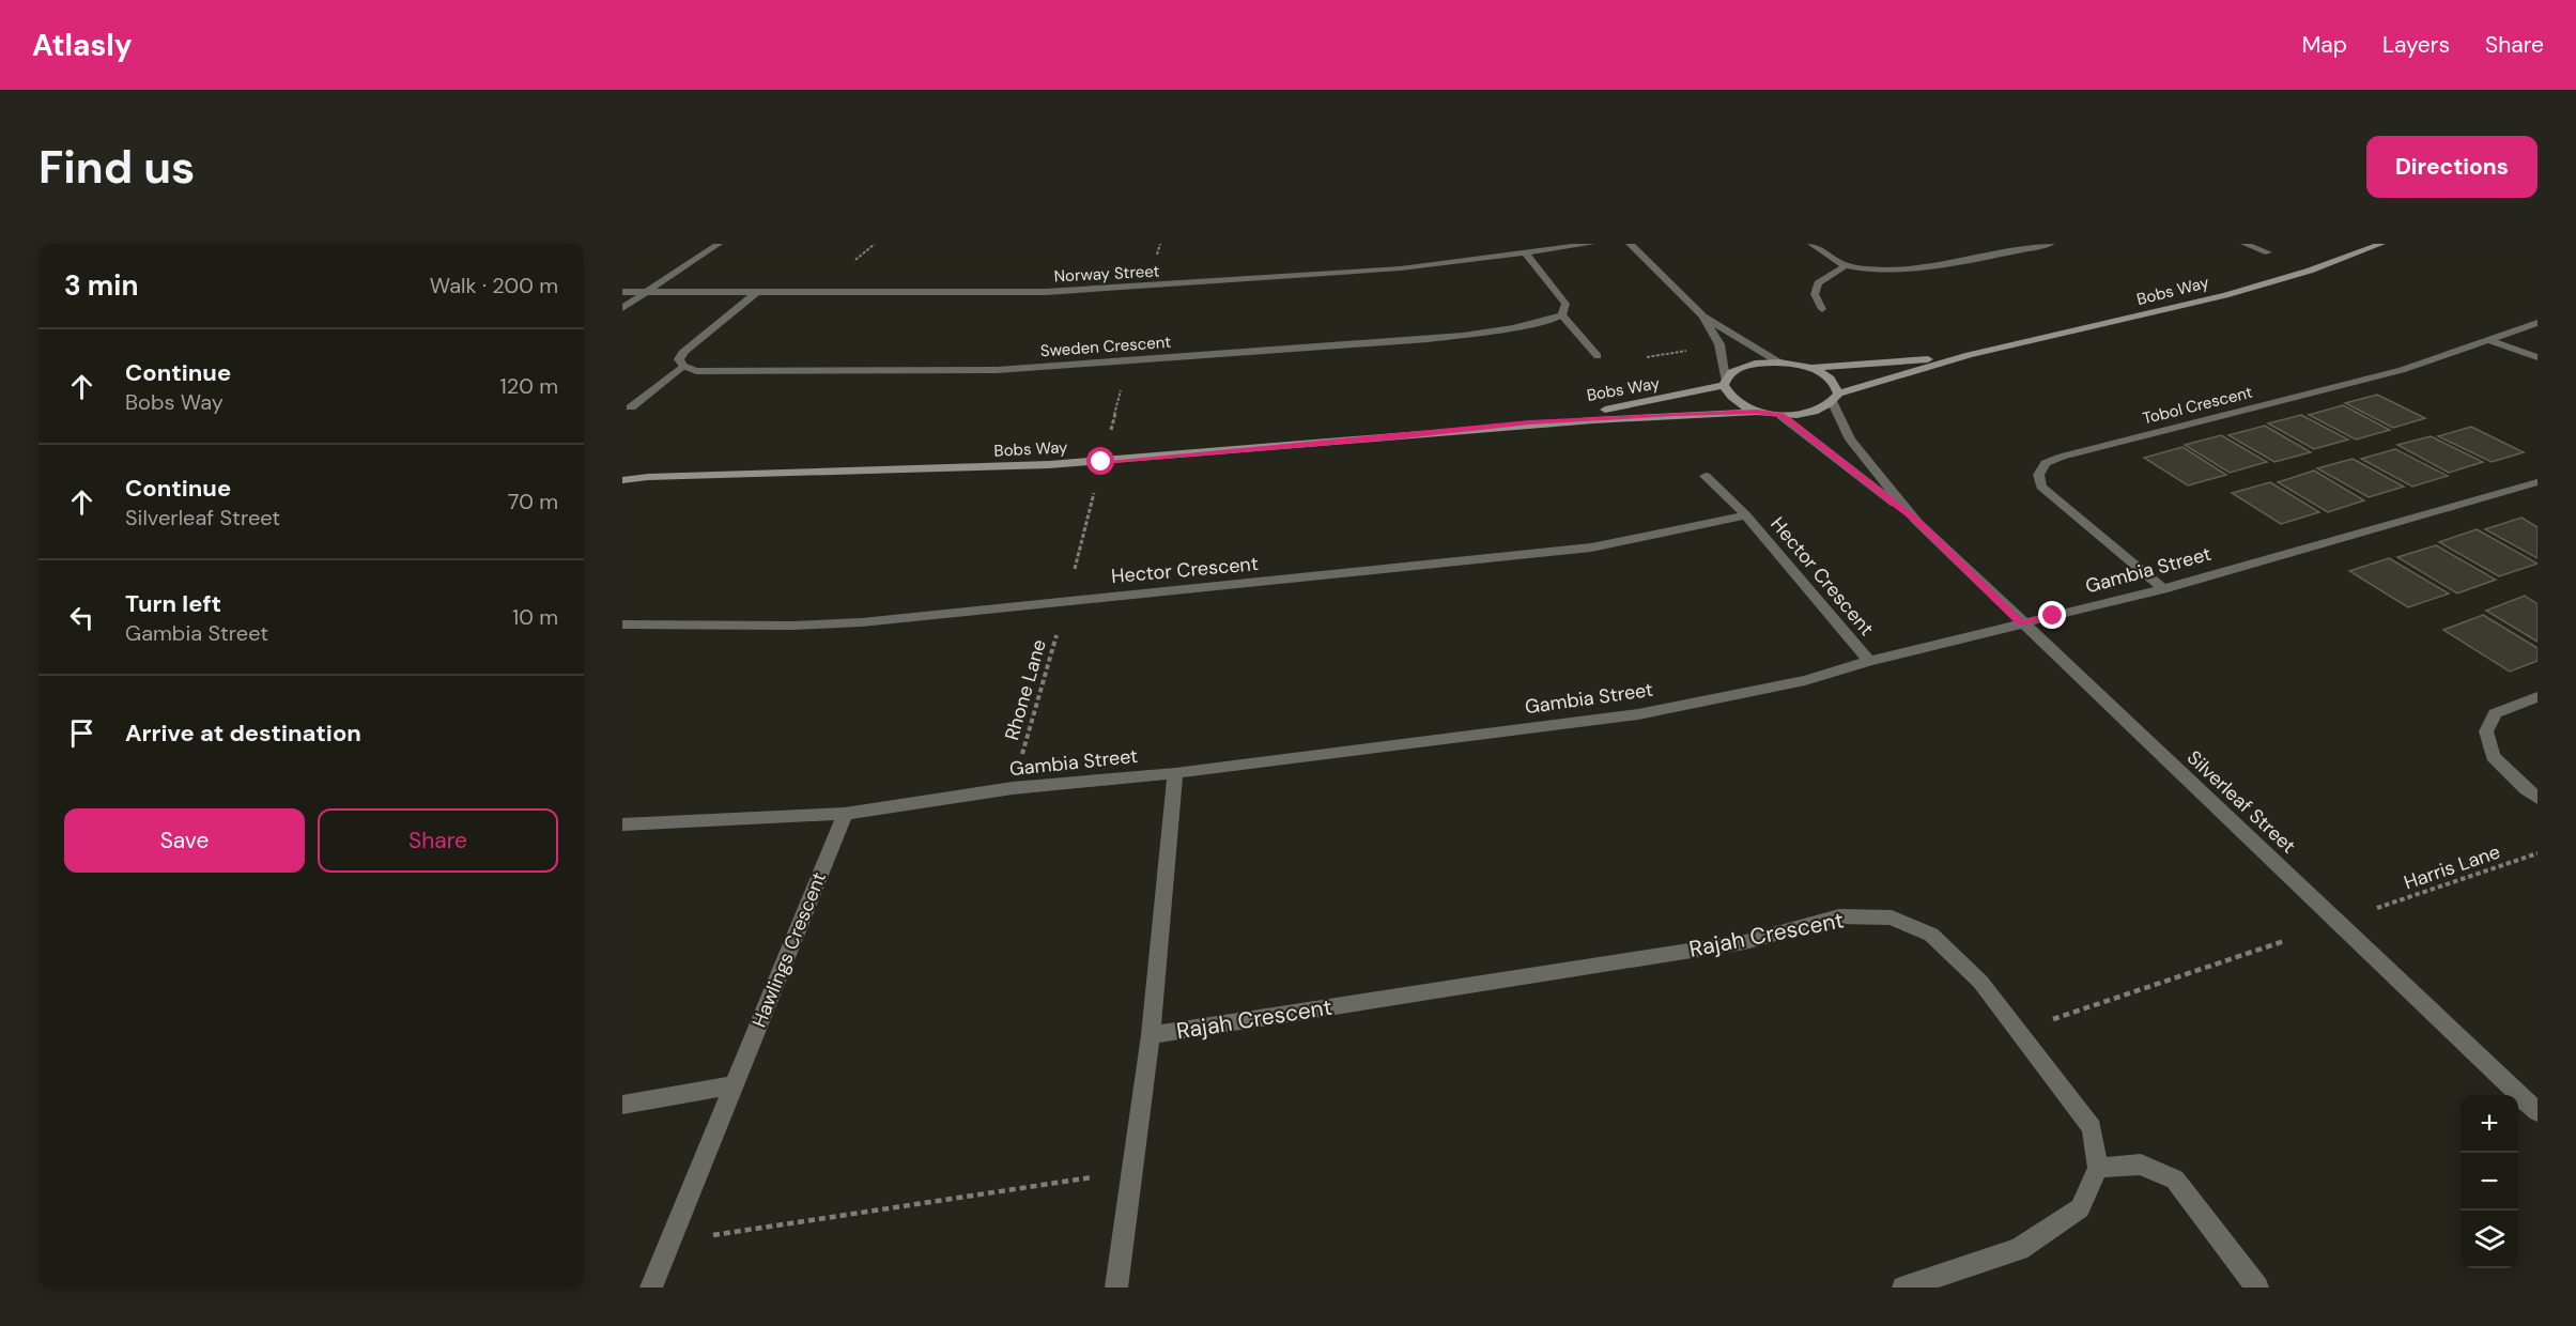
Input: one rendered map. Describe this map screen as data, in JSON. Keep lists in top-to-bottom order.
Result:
{
  "streets": {
    "street": [
      "Norway Street",
      "Bobs Way",
      "Sweden Crescent",
      "Tobol Crescent",
      "Hector Crescent",
      "Gambia Street",
      "Silverleaf Street",
      "Rajah Crescent",
      "Hawlings Crescent"
    ],
    "path": ["Rhone Lane", "Harris Lane"]
  },
  "crossings": [
    ["Bobs Way", "Silverleaf Street"],
    ["Tobol Crescent", "Gambia Street"],
    ["Hector Crescent", "Gambia Street"],
    ["Gambia Street", "Silverleaf Street"],
    ["Gambia Street", "Rajah Crescent"],
    ["Gambia Street", "Hawlings Crescent"]
  ],
  "page": {
    "header": "Atlasly",
    "nav": ["Map", "Layers", "Share"],
    "buttons": [
      "Directions",
      ["Save", "Share"]
    ],
    "title": "Find us",
    "heading": ["3 min", "Walk · 200 m"],
    "list": [
      ["Continue", "Bobs Way", "120 m"],
      ["Continue", "Silverleaf Street", "70 m"],
      ["Turn left", "Gambia Street", "10 m"],
      "Arrive at destination"
    ],
    "map_buttons": ["+", "−"]
  }
}
